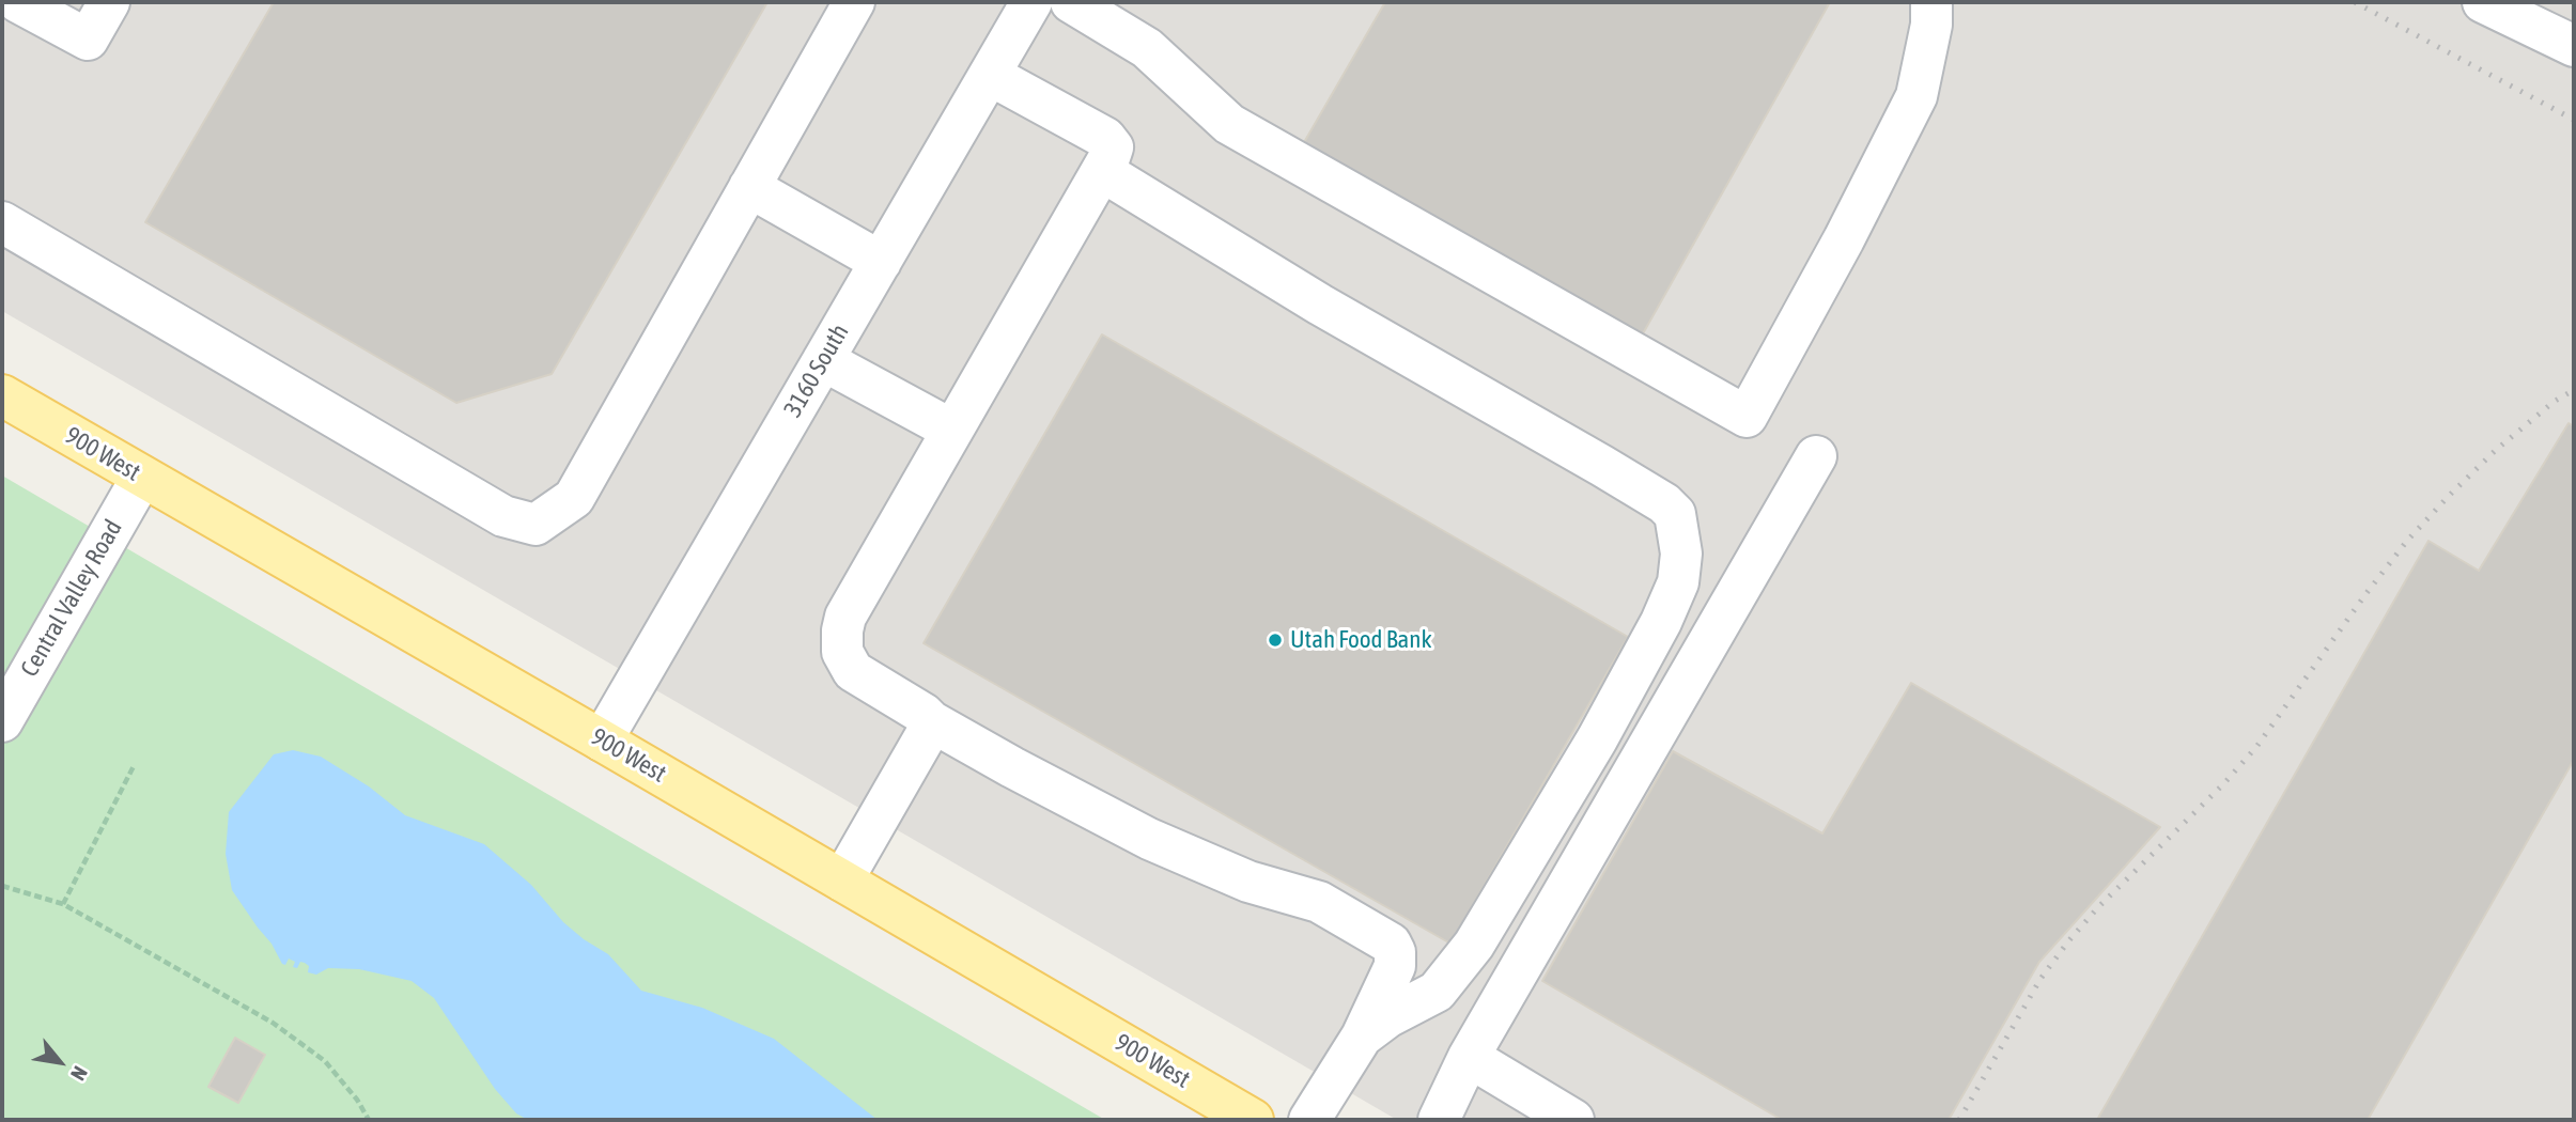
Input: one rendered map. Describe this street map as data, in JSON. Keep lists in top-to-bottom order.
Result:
{
  "streets": {
    "main road": ["900 West"],
    "street": ["3160 South", "Central Valley Road"]
  },
  "crossings": [
    ["3160 South", "900 West"],
    ["900 West", "Central Valley Road"]
  ],
  "places": ["Utah Food Bank"],
  "north": "bottom right"
}
